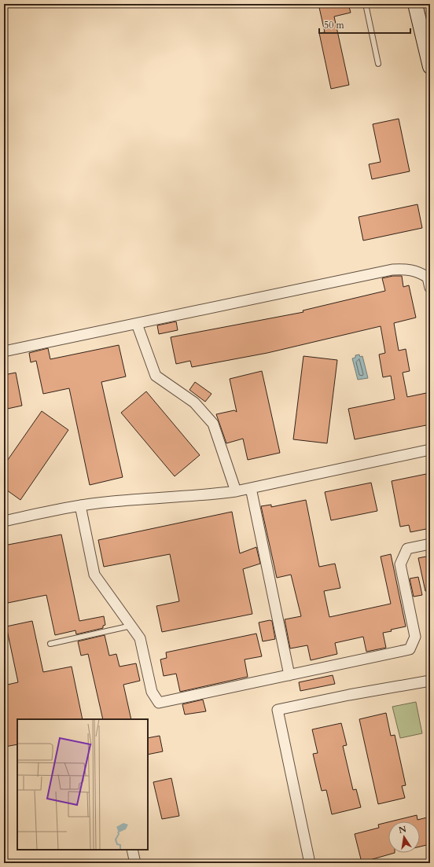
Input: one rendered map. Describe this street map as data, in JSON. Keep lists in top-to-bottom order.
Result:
{
  "scale_bar": "50 m",
  "north": "top"
}
